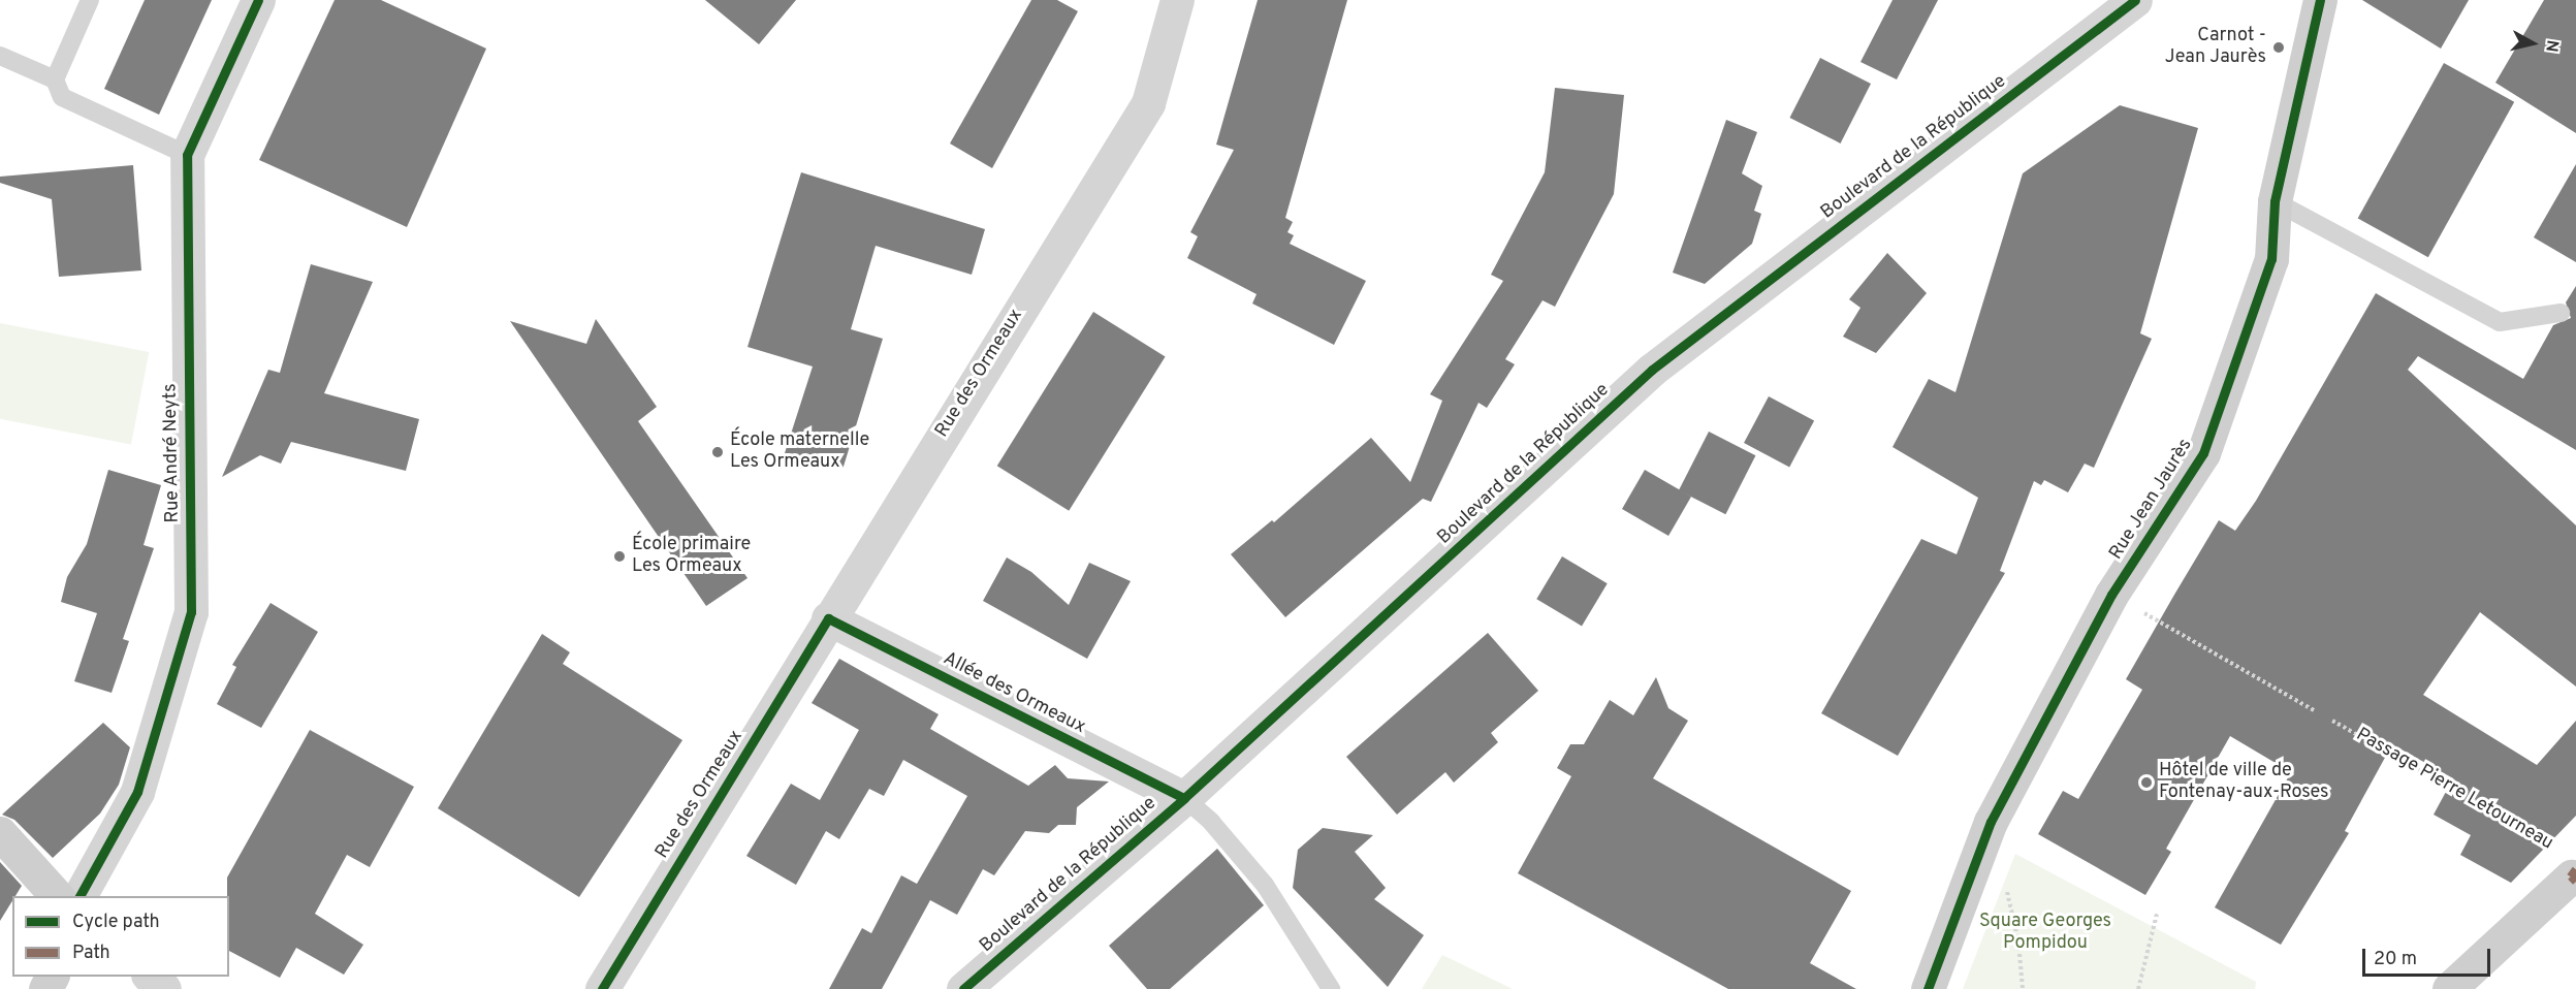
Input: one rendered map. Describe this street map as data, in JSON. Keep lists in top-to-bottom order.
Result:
{
  "streets": {
    "main road": ["Rue Jean Jaurès"],
    "street": [
      "Boulevard de la République",
      "Rue des Ormeaux",
      "Rue André Neyts",
      "Allée des Ormeaux"
    ],
    "path": ["Passage Pierre Letourneau"]
  },
  "crossings": [
    ["Boulevard de la République", "Allée des Ormeaux"],
    ["Rue des Ormeaux", "Allée des Ormeaux"]
  ],
  "parks": ["Square Georges Pompidou"],
  "places": [
    "Carnot - Jean Jaurès",
    "École maternelle Les Ormeaux",
    "École primaire Les Ormeaux",
    "Hôtel de ville de Fontenay-aux-Roses"
  ],
  "legend": ["Cycle path", "Path"],
  "scale_bar": "20 m",
  "north": "right"
}
